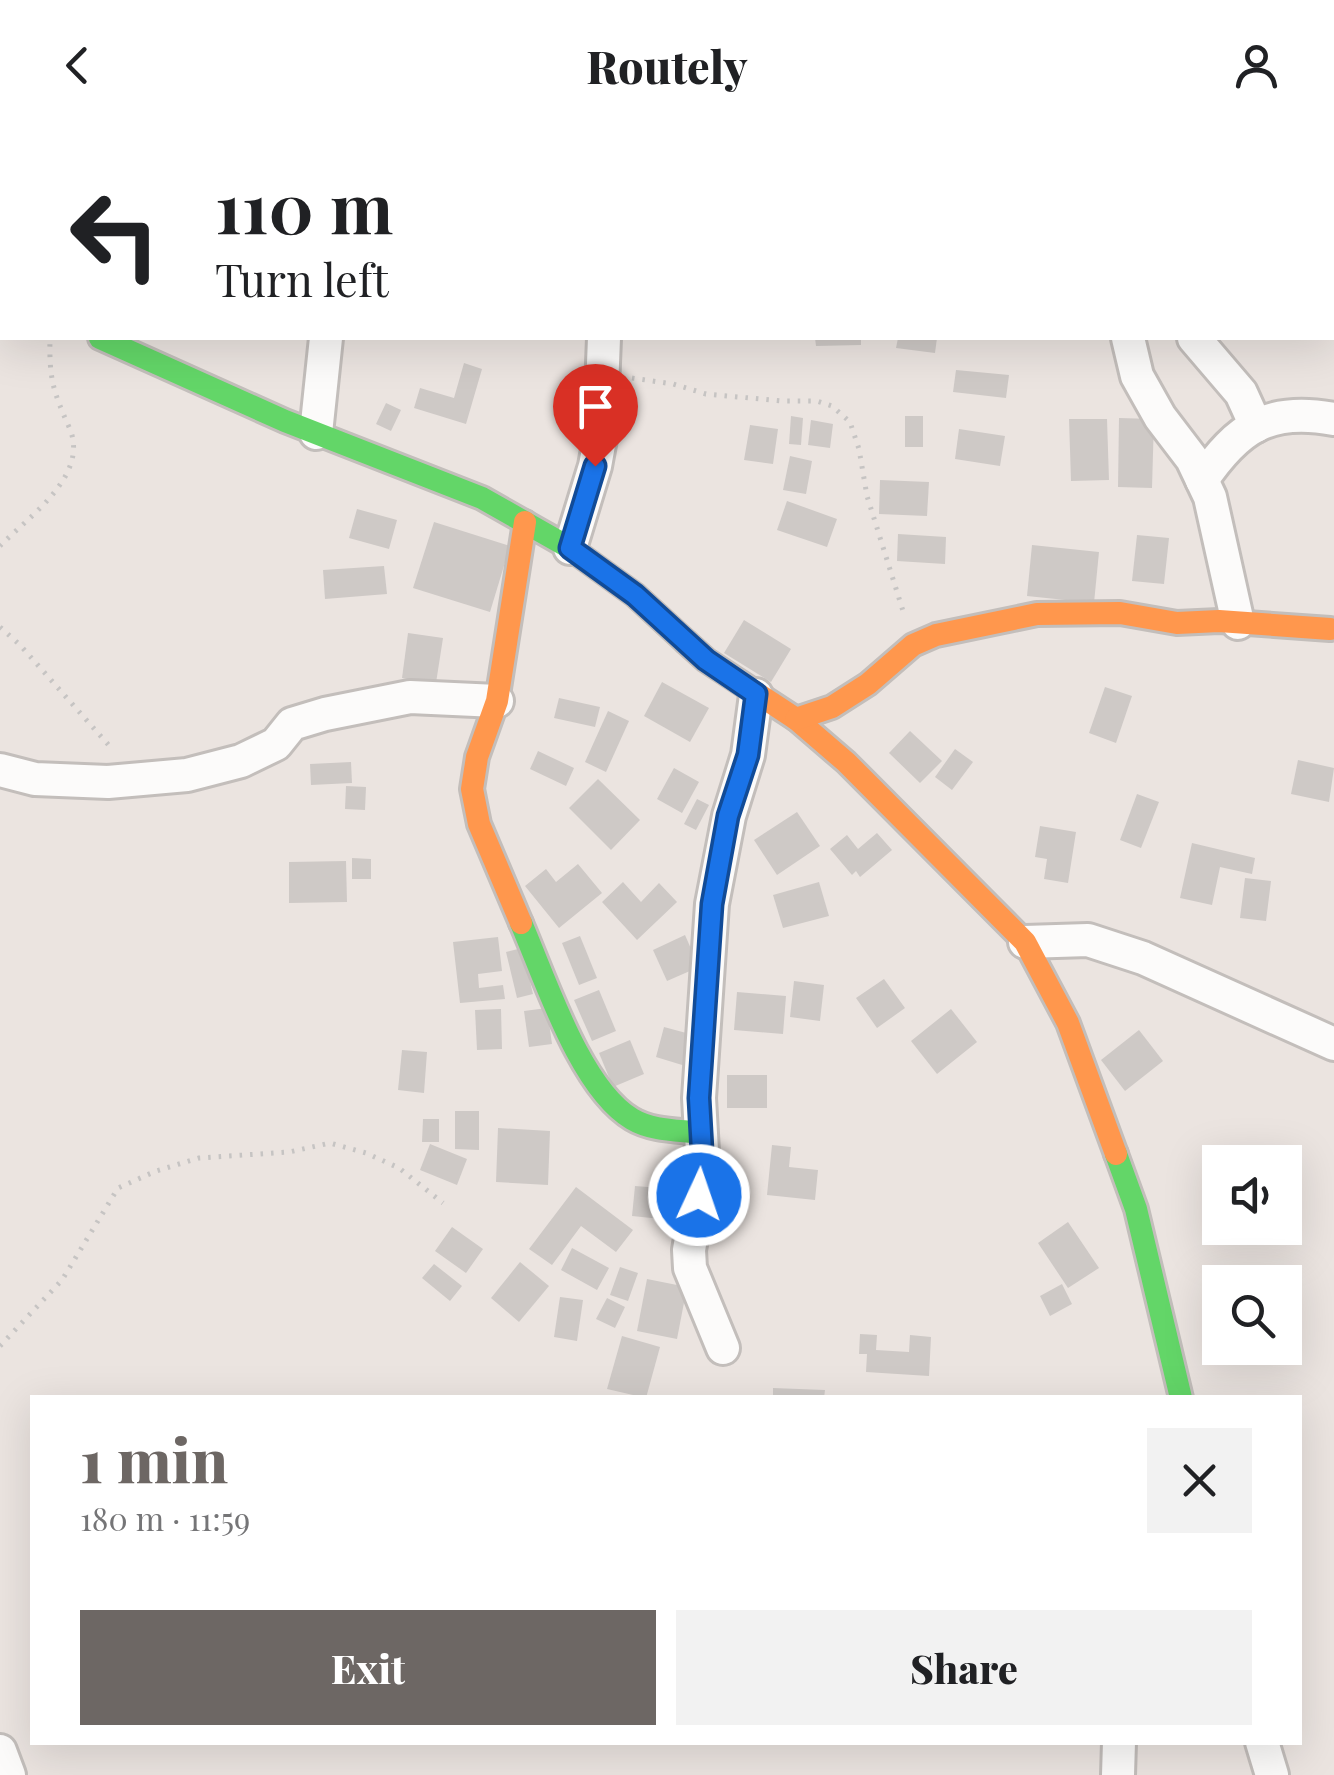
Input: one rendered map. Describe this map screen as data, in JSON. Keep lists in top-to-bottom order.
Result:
{
  "page": {
    "header": "Routely",
    "turn": ["110 m", "Turn left"],
    "heading": ["1 min", "180 m · 11:59"],
    "buttons": ["Exit", "Share"]
  }
}
